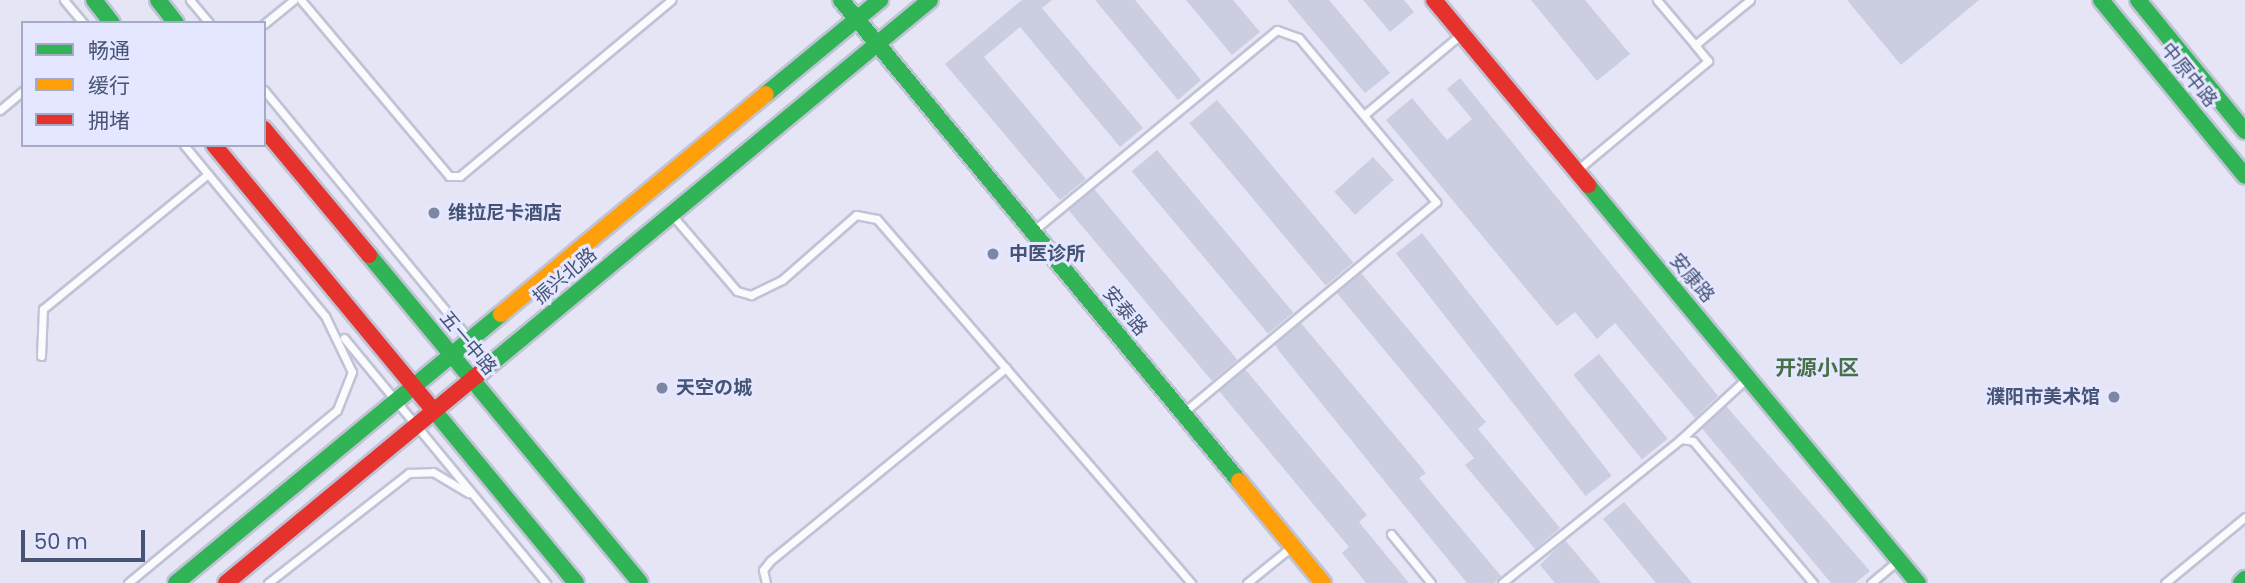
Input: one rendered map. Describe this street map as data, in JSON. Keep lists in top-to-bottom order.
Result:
{
  "streets": {
    "street": [
      "中原中路",
      "振兴北路",
      "安康路",
      "安泰路",
      "五一中路"
    ]
  },
  "crossings": [
    ["振兴北路", "安泰路"],
    ["振兴北路", "五一中路"]
  ],
  "districts": ["开源小区"],
  "places": [
    "维拉尼卡酒店",
    "中医诊所",
    "天空の城",
    "濮阳市美术馆"
  ],
  "legend": ["畅通", "缓行", "拥堵"],
  "scale_bar": "50 m"
}
